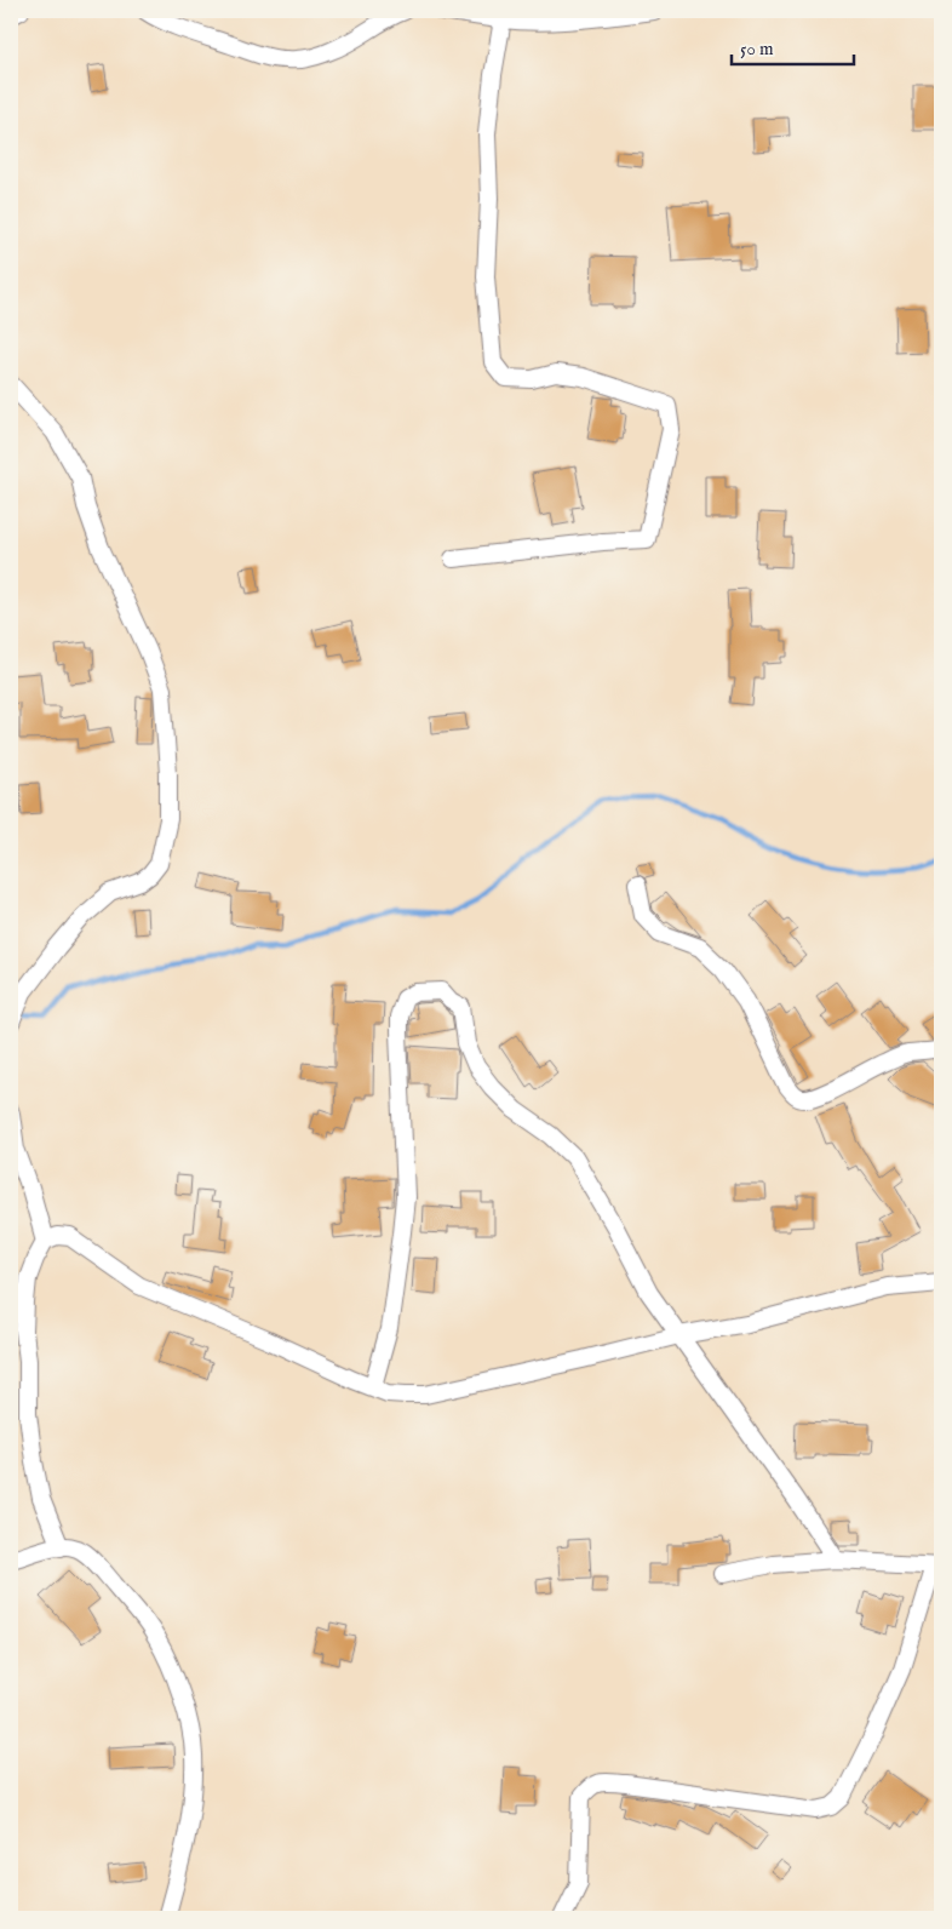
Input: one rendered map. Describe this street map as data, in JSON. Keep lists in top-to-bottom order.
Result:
{
  "scale_bar": "50 m"
}
